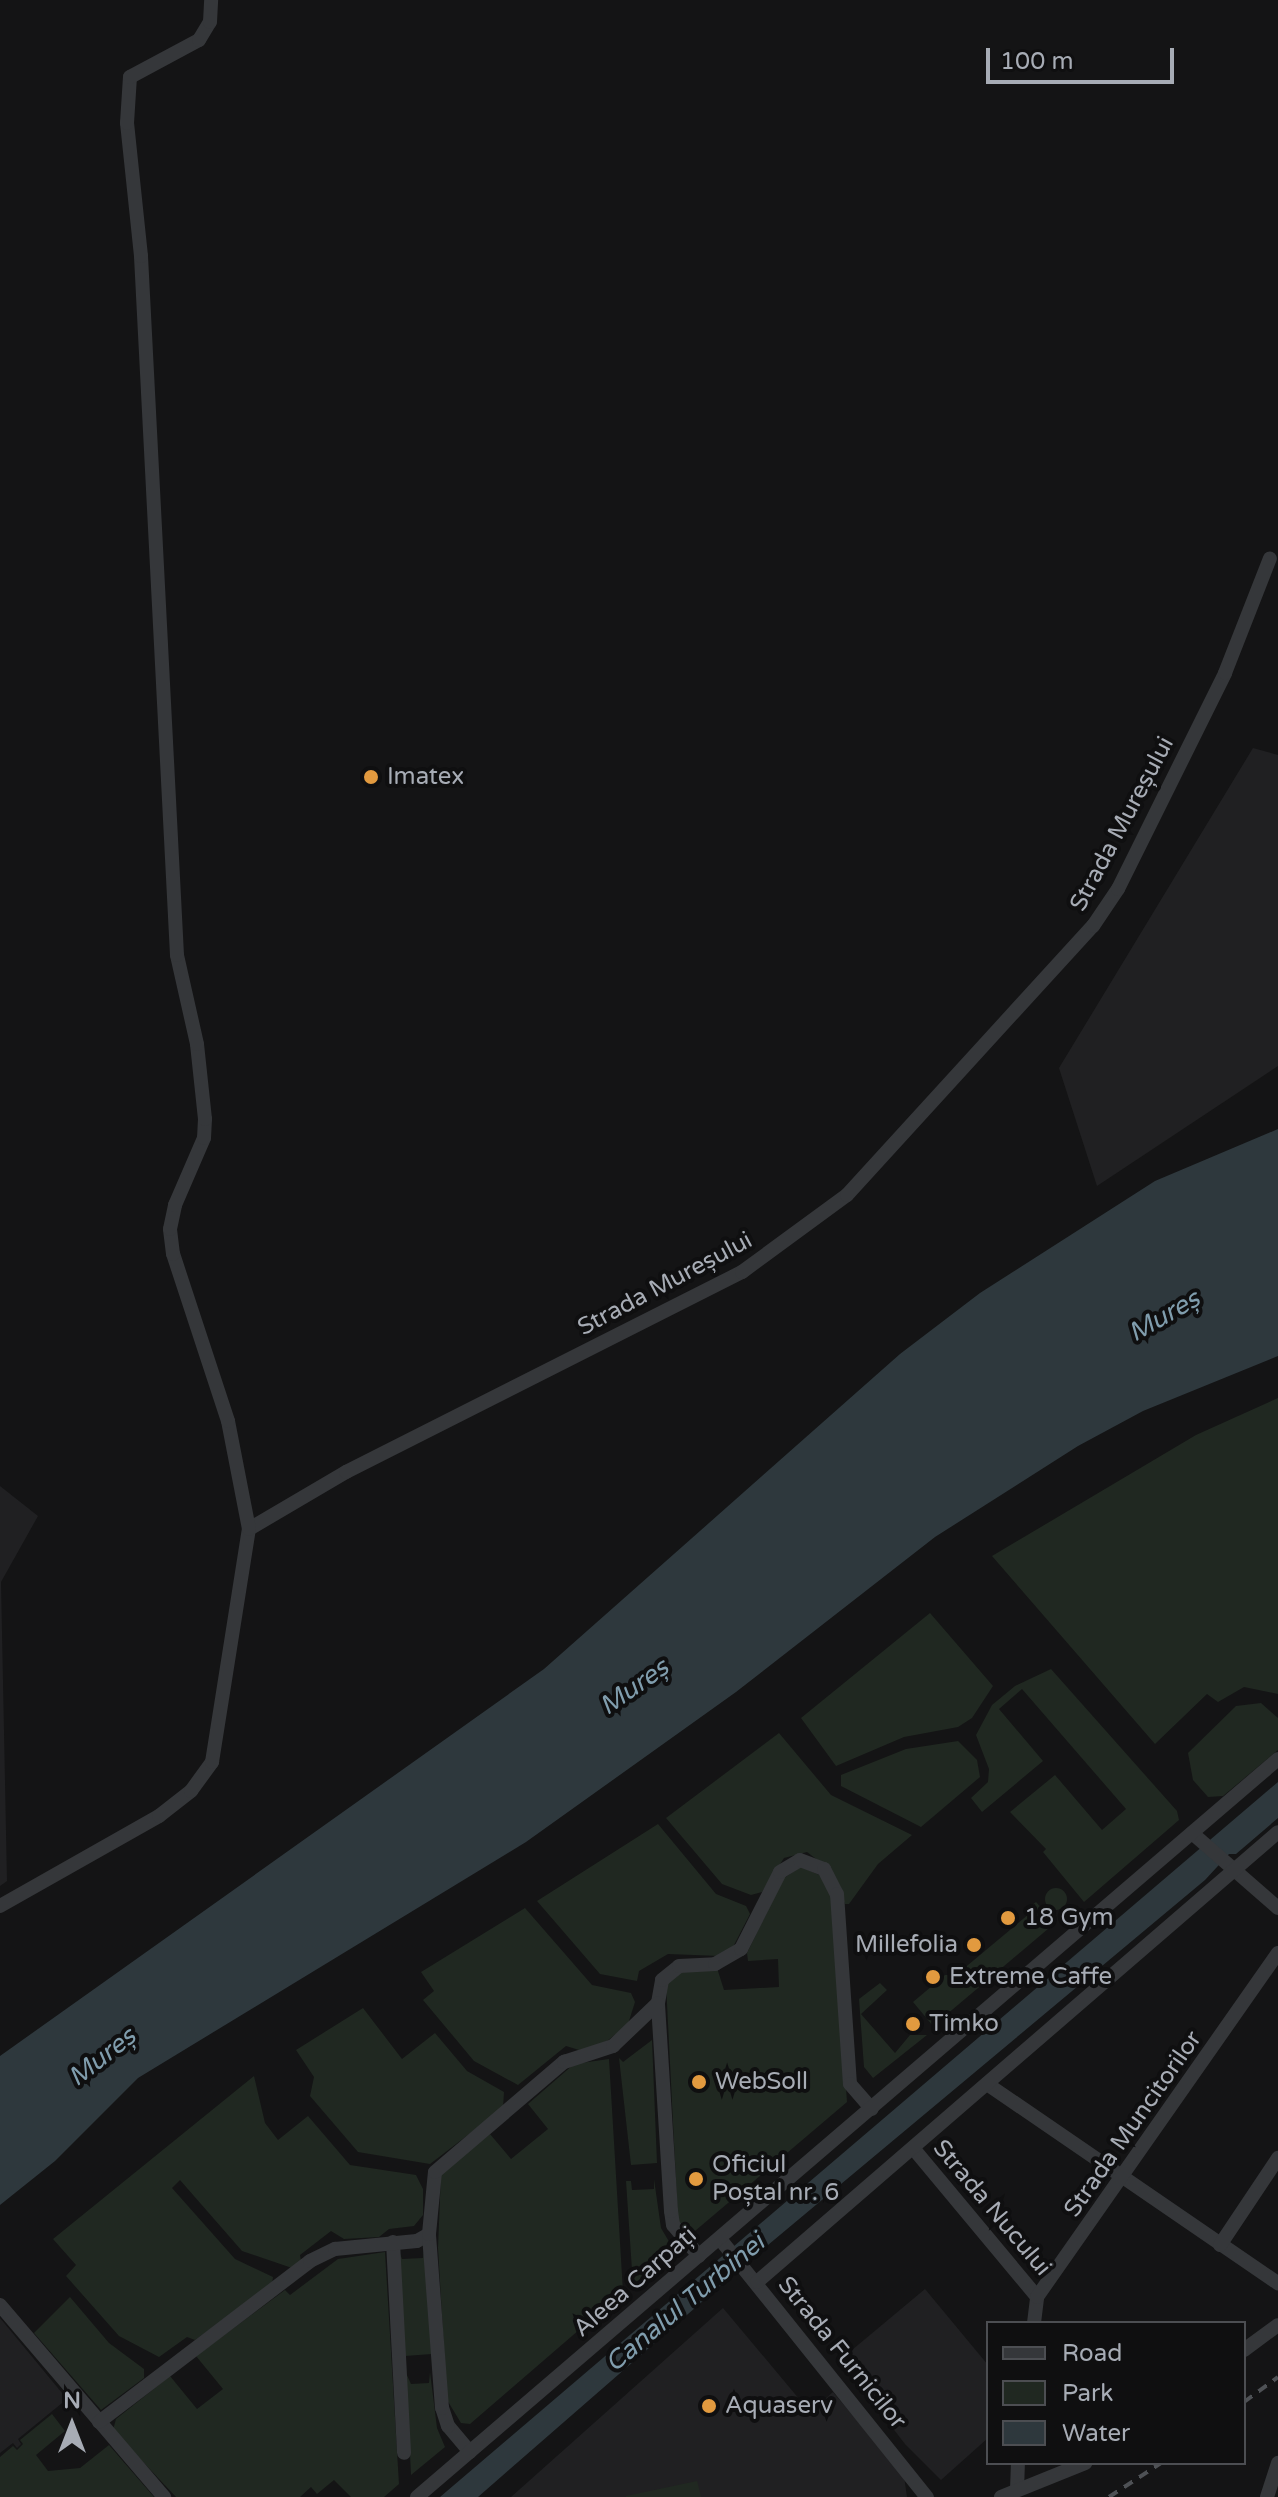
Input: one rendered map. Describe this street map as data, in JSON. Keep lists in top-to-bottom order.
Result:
{
  "streets": {
    "street": [
      "Strada Mureșului",
      "Strada Muncitorilor",
      "Strada Nucului",
      "Aleea Carpați",
      "Strada Furnicilor"
    ]
  },
  "crossings": [
    ["Strada Muncitorilor", "Strada Nucului"],
    ["Aleea Carpați", "Strada Furnicilor"]
  ],
  "water": ["Mureș", "Canalul Turbinei"],
  "places": [
    "Imatex",
    "18 Gym",
    "Millefolia",
    "Extreme Caffe",
    "Timko",
    "WebSoll",
    "Oficiul Poștal nr. 6",
    "Aquaserv"
  ],
  "legend": ["Road", "Park", "Water"],
  "scale_bar": "100 m",
  "north": "top"
}
